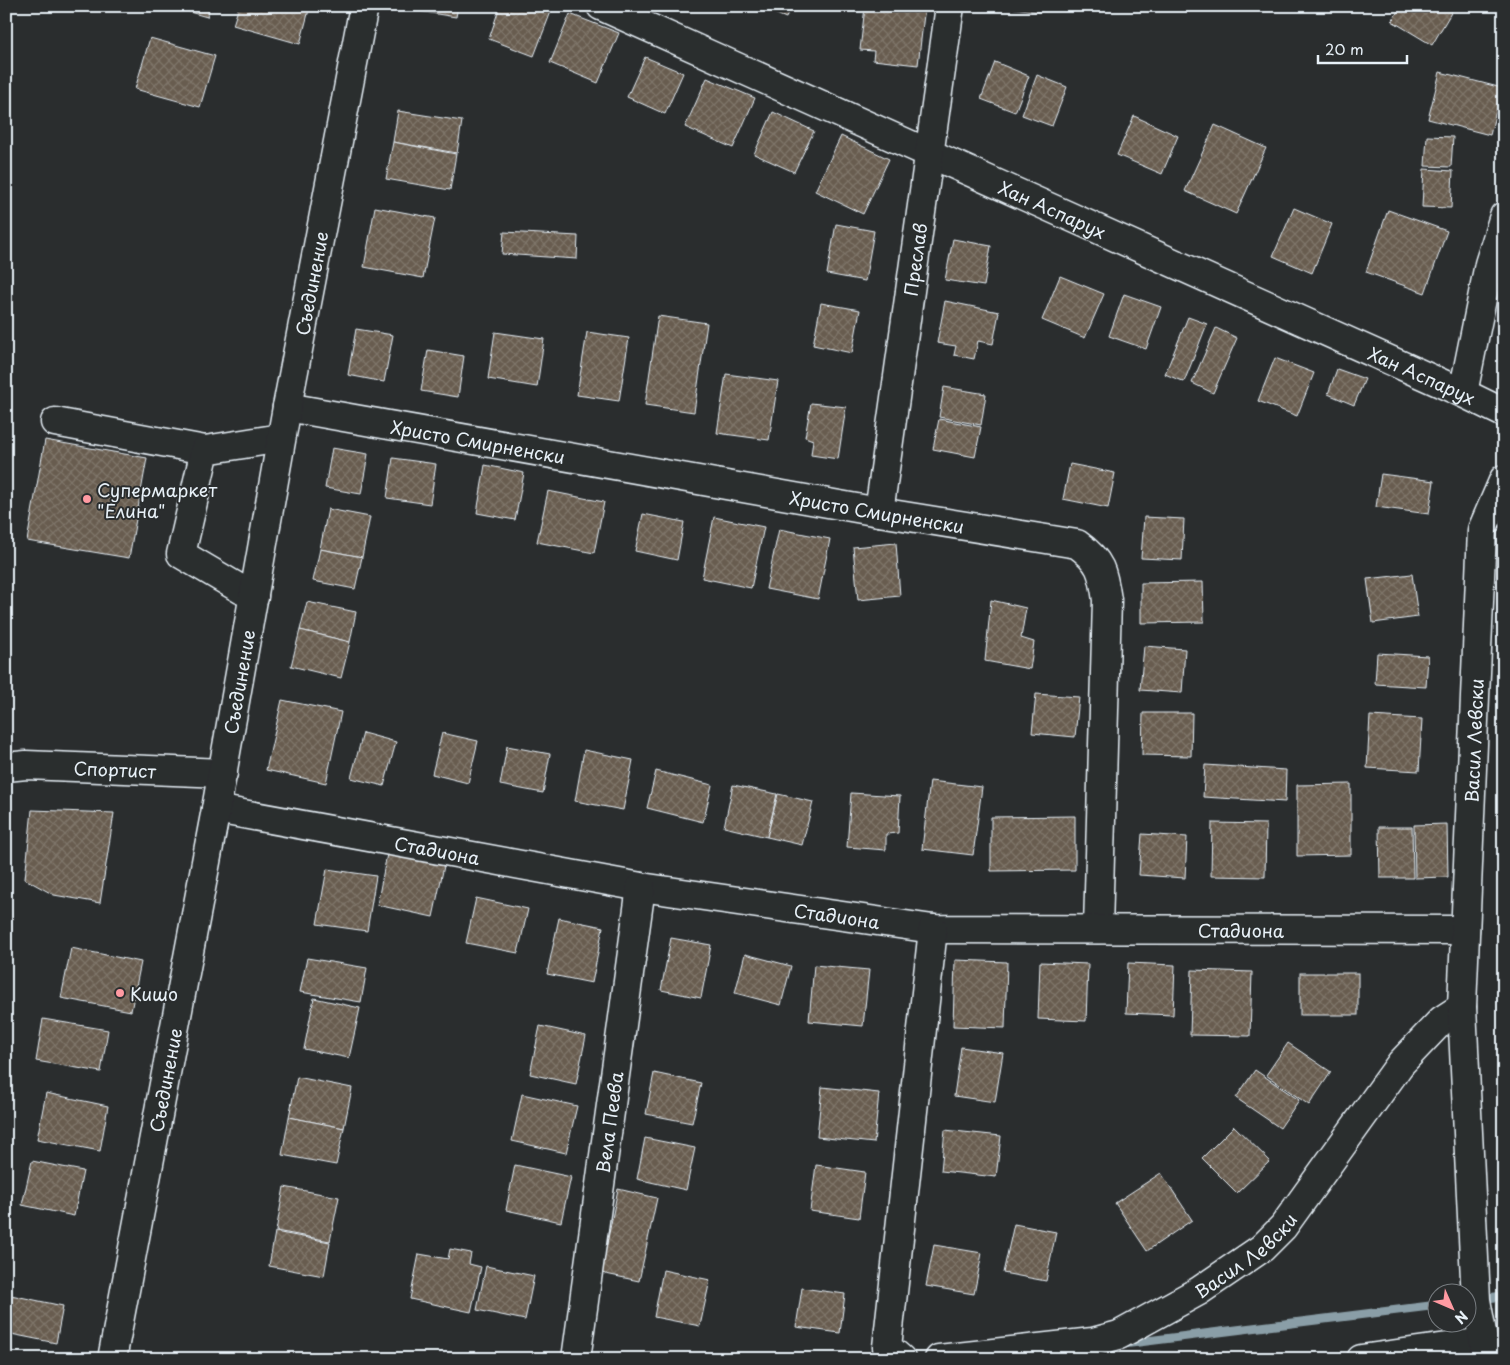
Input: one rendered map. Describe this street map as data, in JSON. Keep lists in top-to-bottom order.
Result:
{
  "streets": {
    "street": [
      "Хан Аспарух",
      "Преслав",
      "Съединение",
      "Христо Смирненски",
      "Васил Левски",
      "Спортист",
      "Стадиона",
      "Вела Пеева"
    ]
  },
  "crossings": [
    ["Хан Аспарух", "Преслав"],
    ["Преслав", "Христо Смирненски"],
    ["Съединение", "Христо Смирненски"],
    ["Съединение", "Спортист"],
    ["Съединение", "Стадиона"],
    ["Христо Смирненски", "Стадиона"],
    ["Васил Левски", "Стадиона"],
    ["Стадиона", "Вела Пеева"]
  ],
  "places": ["Супермаркет \"Елина\"", "Кишо"],
  "scale_bar": "20 m",
  "north": "bottom right"
}
